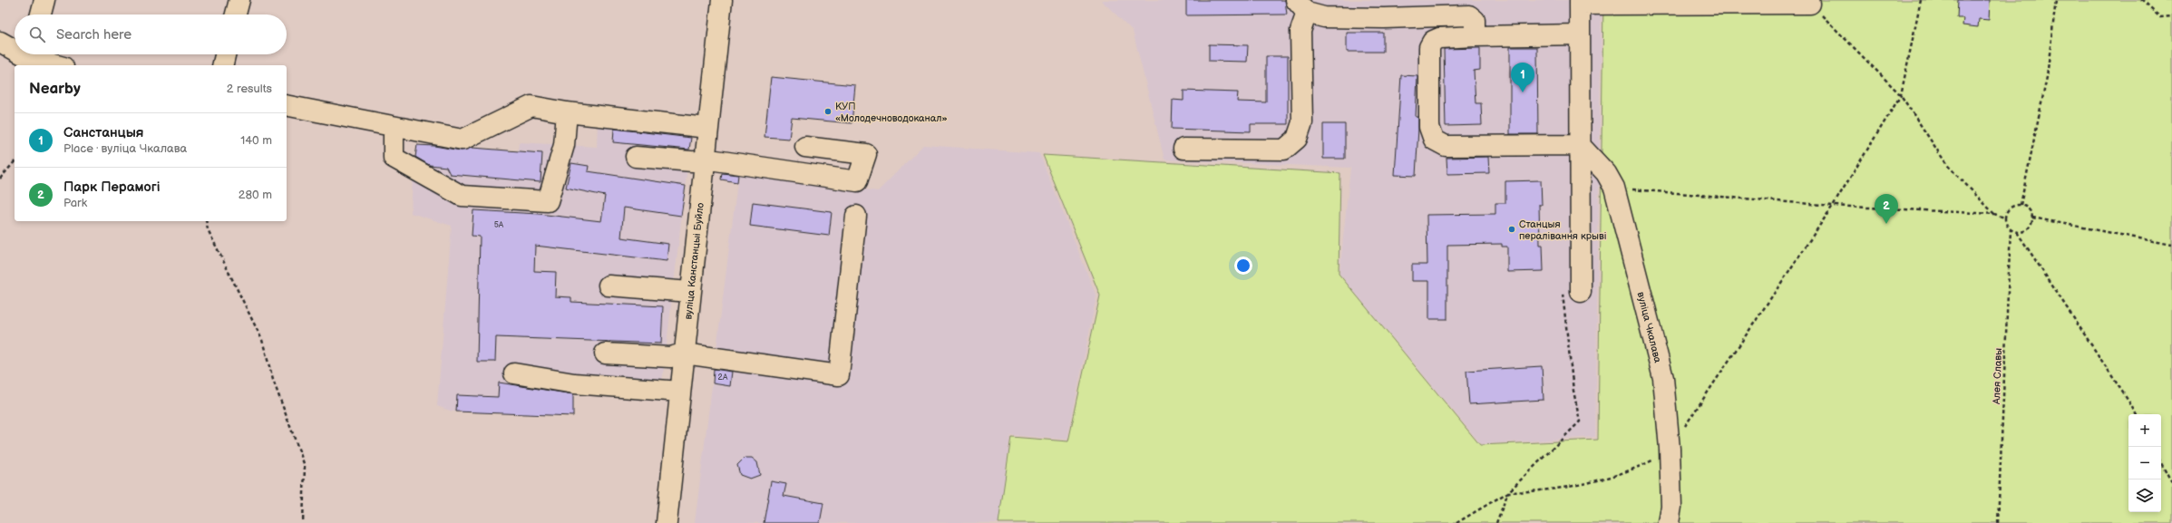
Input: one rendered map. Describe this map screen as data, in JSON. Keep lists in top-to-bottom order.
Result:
{
  "streets": {
    "street": ["вуліца Канстанцыі Буйло", "вуліца Чкалава"],
    "path": ["Алея Славы"]
  },
  "places": ["КУП «Молодечноводоканал»", "Станцыя пералівання крыві"],
  "house_numbers": ["5А", "2А"],
  "page": {
    "search": "Search here",
    "pins": ["1", "2"],
    "heading": ["Nearby", "2 results"],
    "list": [
      {
        "mark": "1",
        "name": "Санстанцыя",
        "note": "Place · вуліца Чкалава",
        "value": "140 m"
      },
      {
        "mark": "2",
        "name": "Парк Перамогі",
        "note": "Park",
        "value": "280 m"
      }
    ],
    "map_buttons": ["+", "−"]
  }
}
